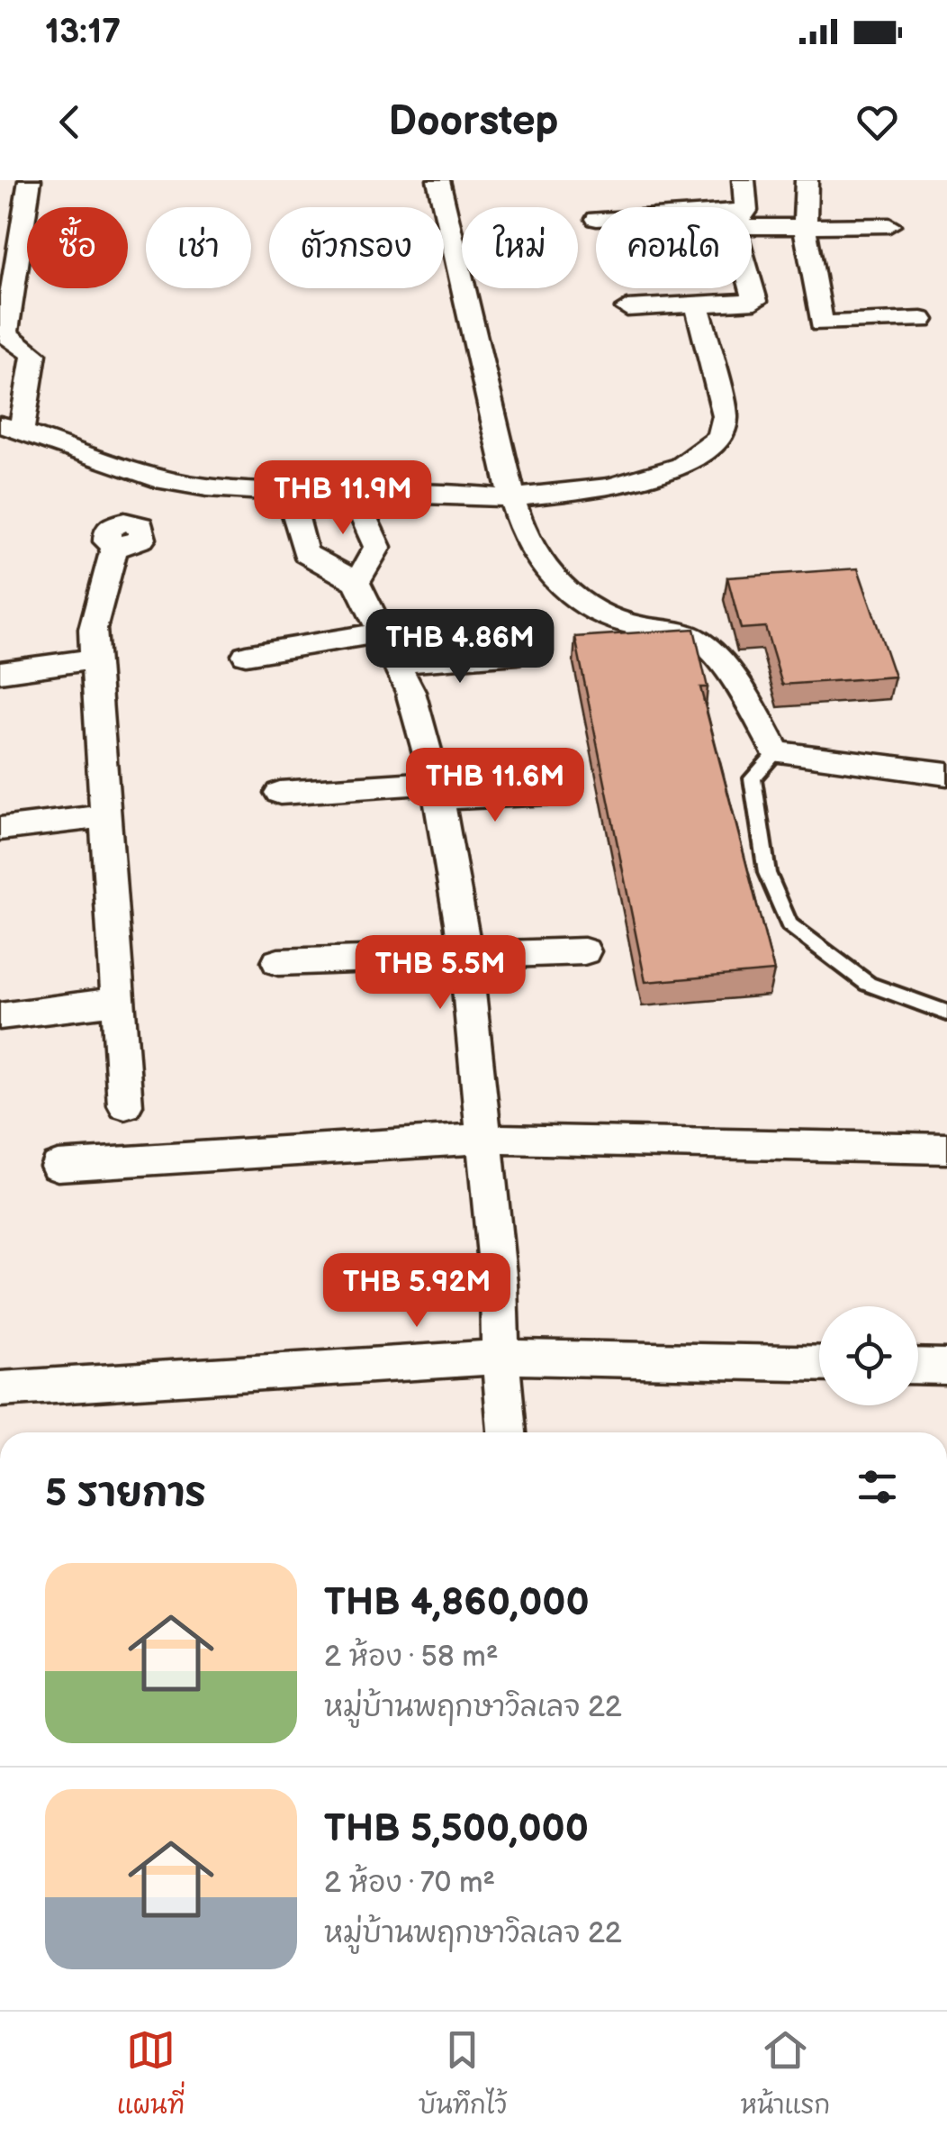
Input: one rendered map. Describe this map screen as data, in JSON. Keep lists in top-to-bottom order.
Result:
{
  "page": {
    "status": "13:17",
    "header": "Doorstep",
    "chip": [
      "ซื้อ",
      "เช่า",
      "ตัวกรอง",
      "ใหม่",
      "คอนโด"
    ],
    "price": [
      "THB 11.9M",
      "THB 4.86M",
      "THB 11.6M",
      "THB 5.5M",
      "THB 5.92M"
    ],
    "heading": "5 รายการ",
    "list": [
      {
        "name": "THB 4,860,000",
        "note": "2 ห้อง · 58 m² · หมู่บ้านพฤกษาวิลเลจ 22"
      },
      {
        "name": "THB 5,500,000",
        "note": "2 ห้อง · 70 m² · หมู่บ้านพฤกษาวิลเลจ 22"
      }
    ],
    "tabs": ["แผนที่", "บันทึกไว้", "หน้าแรก"]
  }
}
